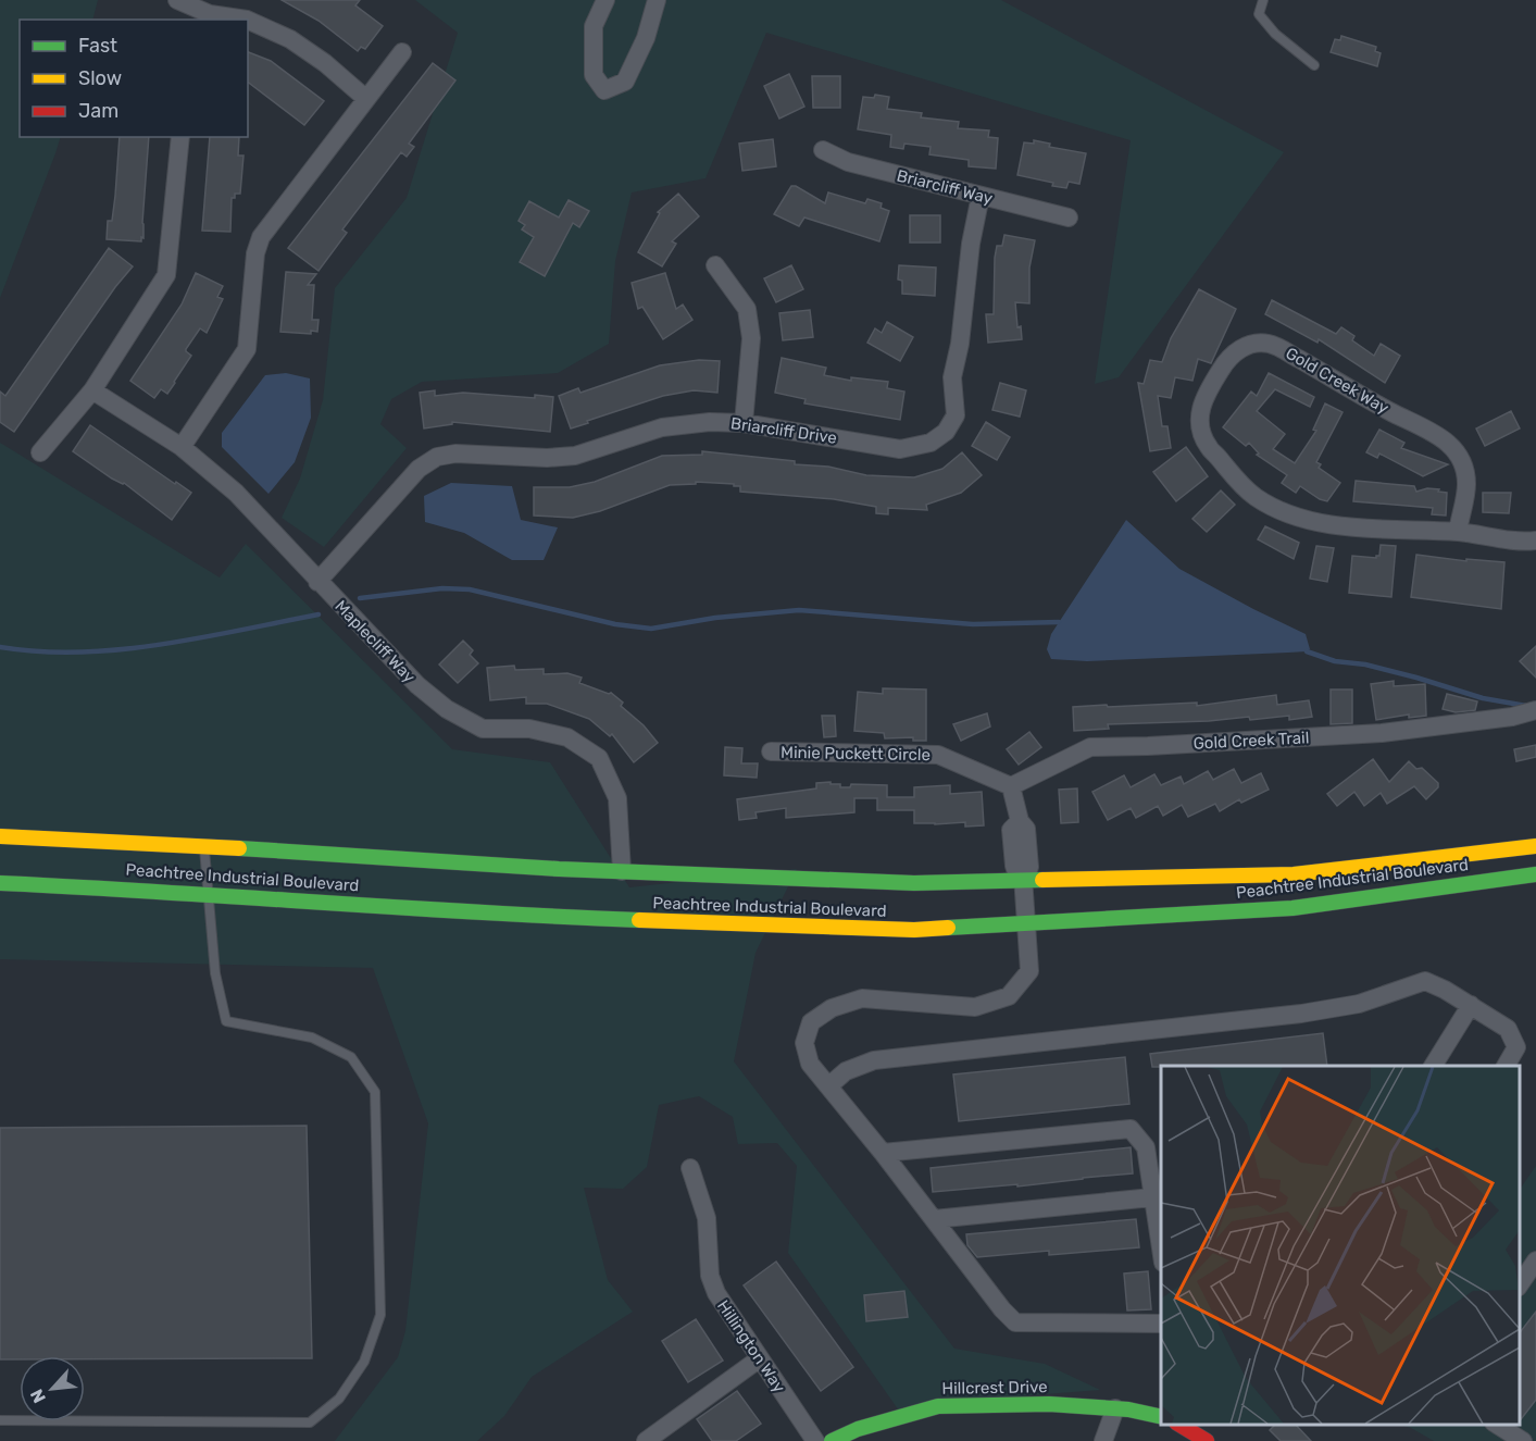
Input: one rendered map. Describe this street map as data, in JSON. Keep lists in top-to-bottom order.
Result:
{
  "streets": {
    "main road": ["Peachtree Industrial Boulevard", "Hillcrest Drive"],
    "street": [
      "Briarcliff Way",
      "Gold Creek Way",
      "Briarcliff Drive",
      "Maplecliff Way",
      "Gold Creek Trail",
      "Minie Puckett Circle",
      "Hillington Way"
    ]
  },
  "crossings": [
    ["Briarcliff Way", "Briarcliff Drive"],
    ["Briarcliff Drive", "Maplecliff Way"],
    ["Maplecliff Way", "Peachtree Industrial Boulevard"],
    ["Gold Creek Trail", "Minie Puckett Circle"]
  ],
  "legend": ["Fast", "Slow", "Jam"],
  "north": "bottom left"
}
